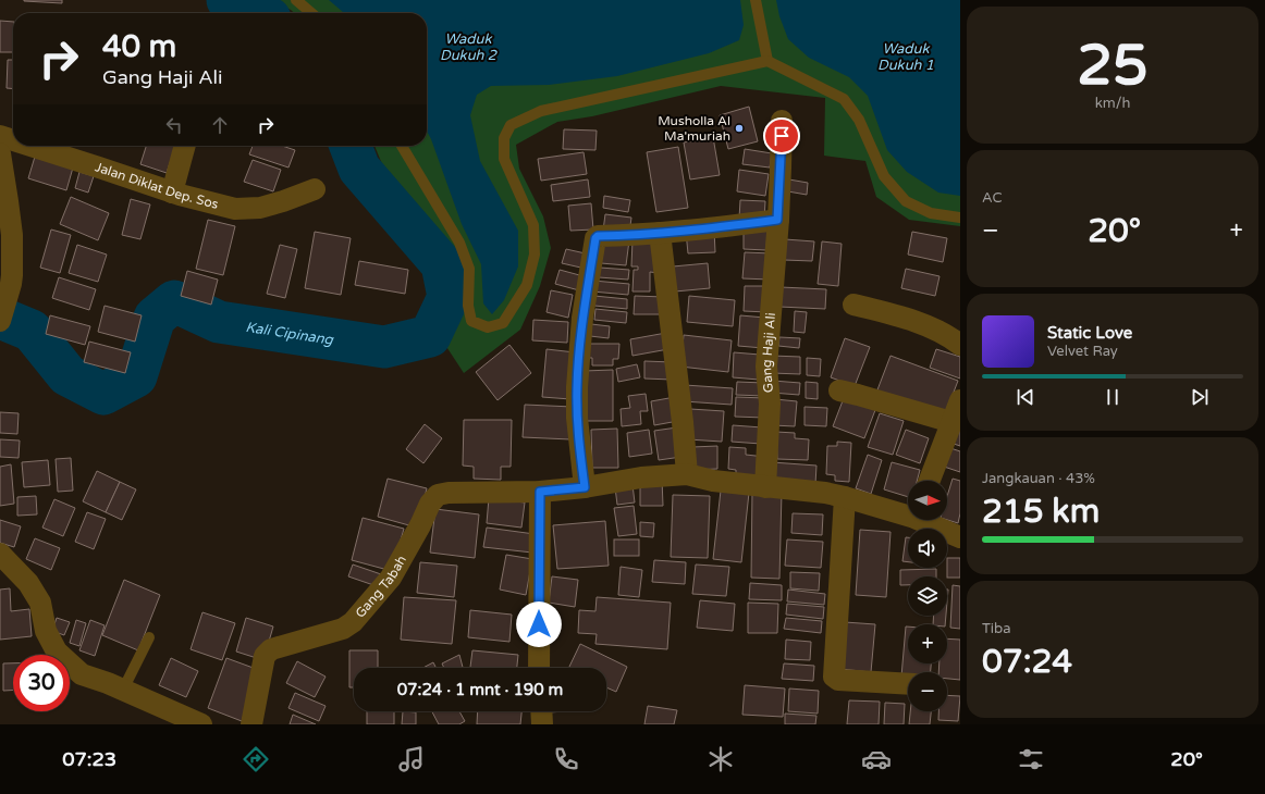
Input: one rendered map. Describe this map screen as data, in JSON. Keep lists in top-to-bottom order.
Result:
{
  "streets": {
    "street": ["Jalan Diklat Dep. Sos", "Gang Haji Ali", "Gang Tabah"]
  },
  "water": ["Waduk Dukuh 2", "Waduk Dukuh 1", "Kali Cipinang"],
  "places": ["Musholla Al Ma'muriah"],
  "north": "right",
  "page": {
    "tile": [
      ["25", "km/h"],
      "AC",
      ["Jangkauan · 43%", "215 km"],
      ["Tiba", "07:24"]
    ],
    "turn": ["40 m", "Gang Haji Ali"],
    "heat": ["−", "20°", "+"],
    "song": ["Static Love", "Velvet Ray"],
    "map_buttons": ["+", "−"],
    "limit": "30",
    "trip": "07:24 · 1 mnt · 190 m",
    "tabs": ["07:23", "20°"]
  }
}
